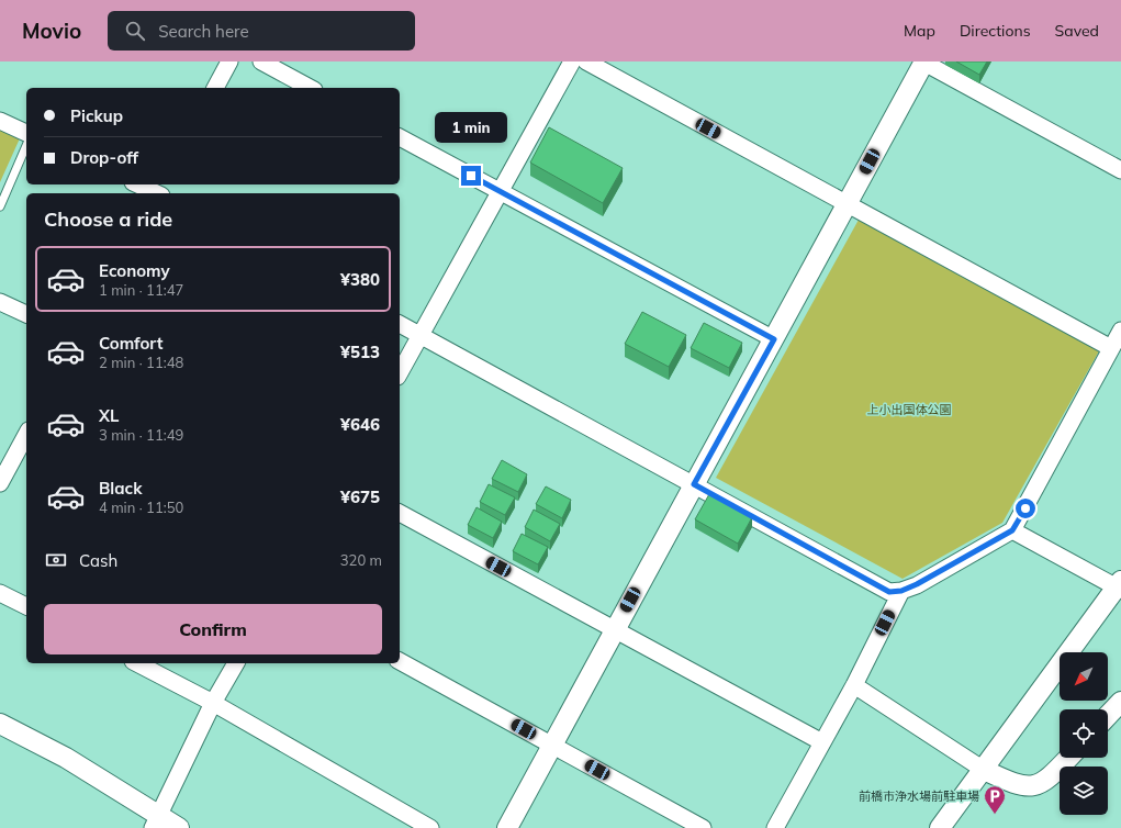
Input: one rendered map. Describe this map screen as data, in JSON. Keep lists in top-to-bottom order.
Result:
{
  "parks": ["上小出国体公園"],
  "places": {
    "parking": ["前橋市浄水場前駐車場"]
  },
  "north": "bottom left",
  "page": {
    "header": "Movio",
    "search": "Search here",
    "nav": ["Map", "Directions", "Saved"],
    "banner": ["Pickup", "Drop-off"],
    "bubble": "1 min",
    "heading": "Choose a ride",
    "list": [
      {
        "name": "Economy",
        "note": "1 min · 11:47",
        "value": "¥380"
      },
      {
        "name": "Comfort",
        "note": "2 min · 11:48",
        "value": "¥513"
      },
      {
        "name": "XL",
        "note": "3 min · 11:49",
        "value": "¥646"
      },
      {
        "name": "Black",
        "note": "4 min · 11:50",
        "value": "¥675"
      }
    ],
    "pay": ["Cash", "320 m"],
    "buttons": "Confirm"
  }
}
